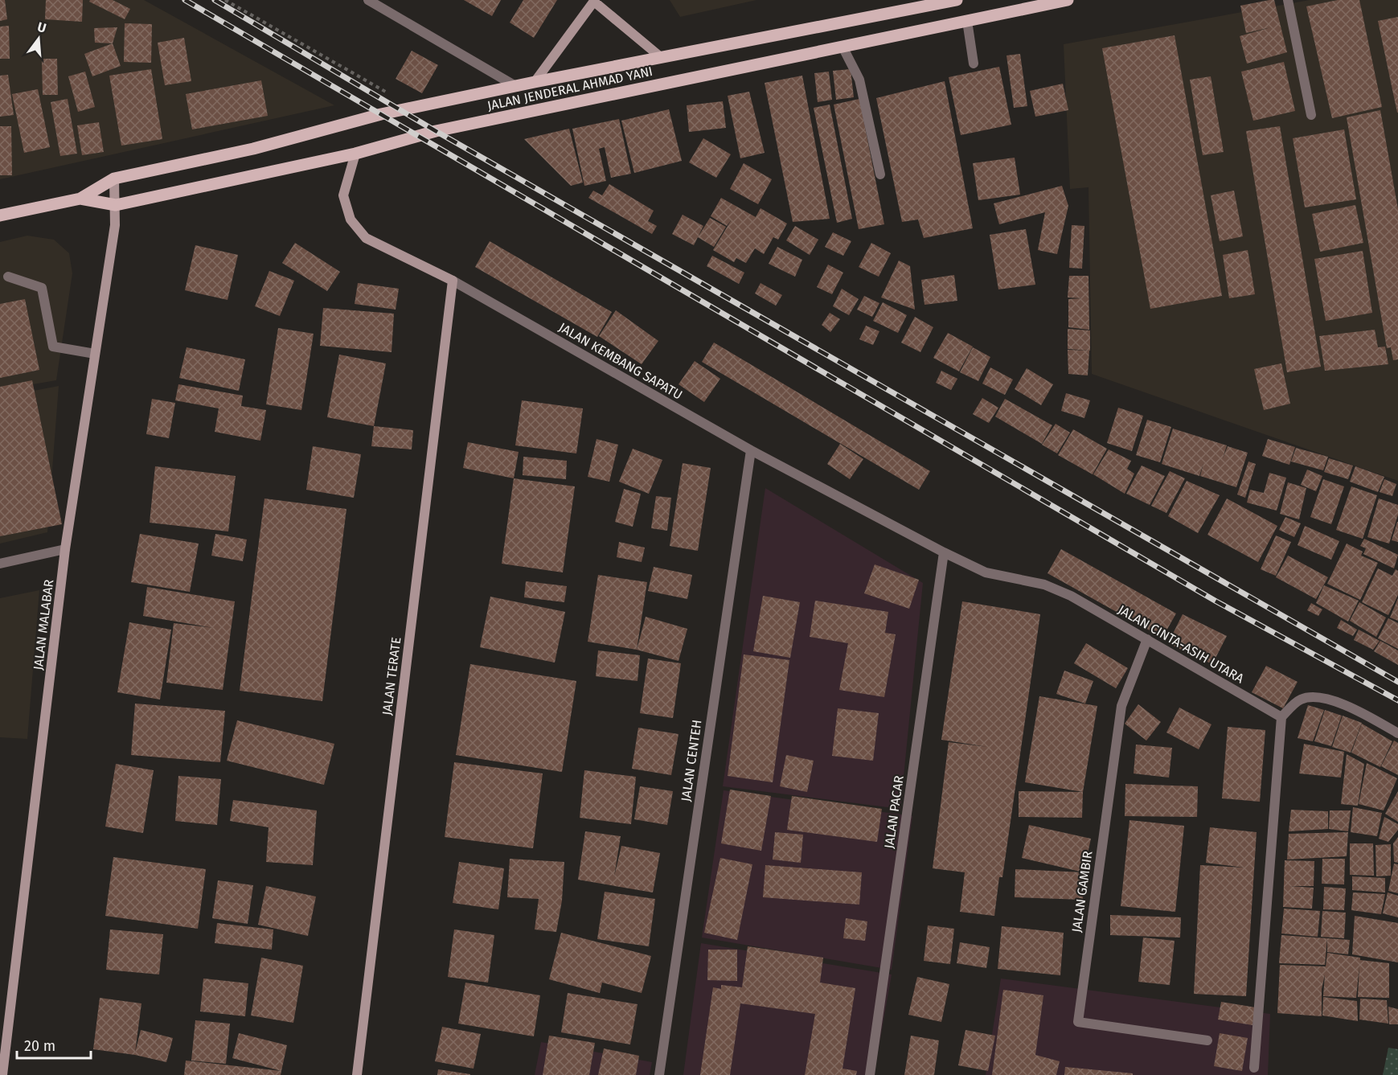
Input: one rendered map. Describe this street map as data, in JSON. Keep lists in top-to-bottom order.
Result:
{
  "streets": {
    "main road": ["JALAN JENDERAL AHMAD YANI"],
    "street": [
      "JALAN KEMBANG SAPATU",
      "JALAN MALABAR",
      "JALAN CINTA-ASIH UTARA",
      "JALAN TERATE",
      "JALAN CENTEH",
      "JALAN PACAR",
      "JALAN GAMBIR"
    ]
  },
  "crossings": [
    ["JALAN JENDERAL AHMAD YANI", "JALAN KEMBANG SAPATU"],
    ["JALAN JENDERAL AHMAD YANI", "JALAN MALABAR"],
    ["JALAN KEMBANG SAPATU", "JALAN CINTA-ASIH UTARA"],
    ["JALAN KEMBANG SAPATU", "JALAN TERATE"],
    ["JALAN KEMBANG SAPATU", "JALAN CENTEH"],
    ["JALAN KEMBANG SAPATU", "JALAN PACAR"],
    ["JALAN CINTA-ASIH UTARA", "JALAN PACAR"],
    ["JALAN CINTA-ASIH UTARA", "JALAN GAMBIR"]
  ],
  "scale_bar": "20 m",
  "north": "top"
}
